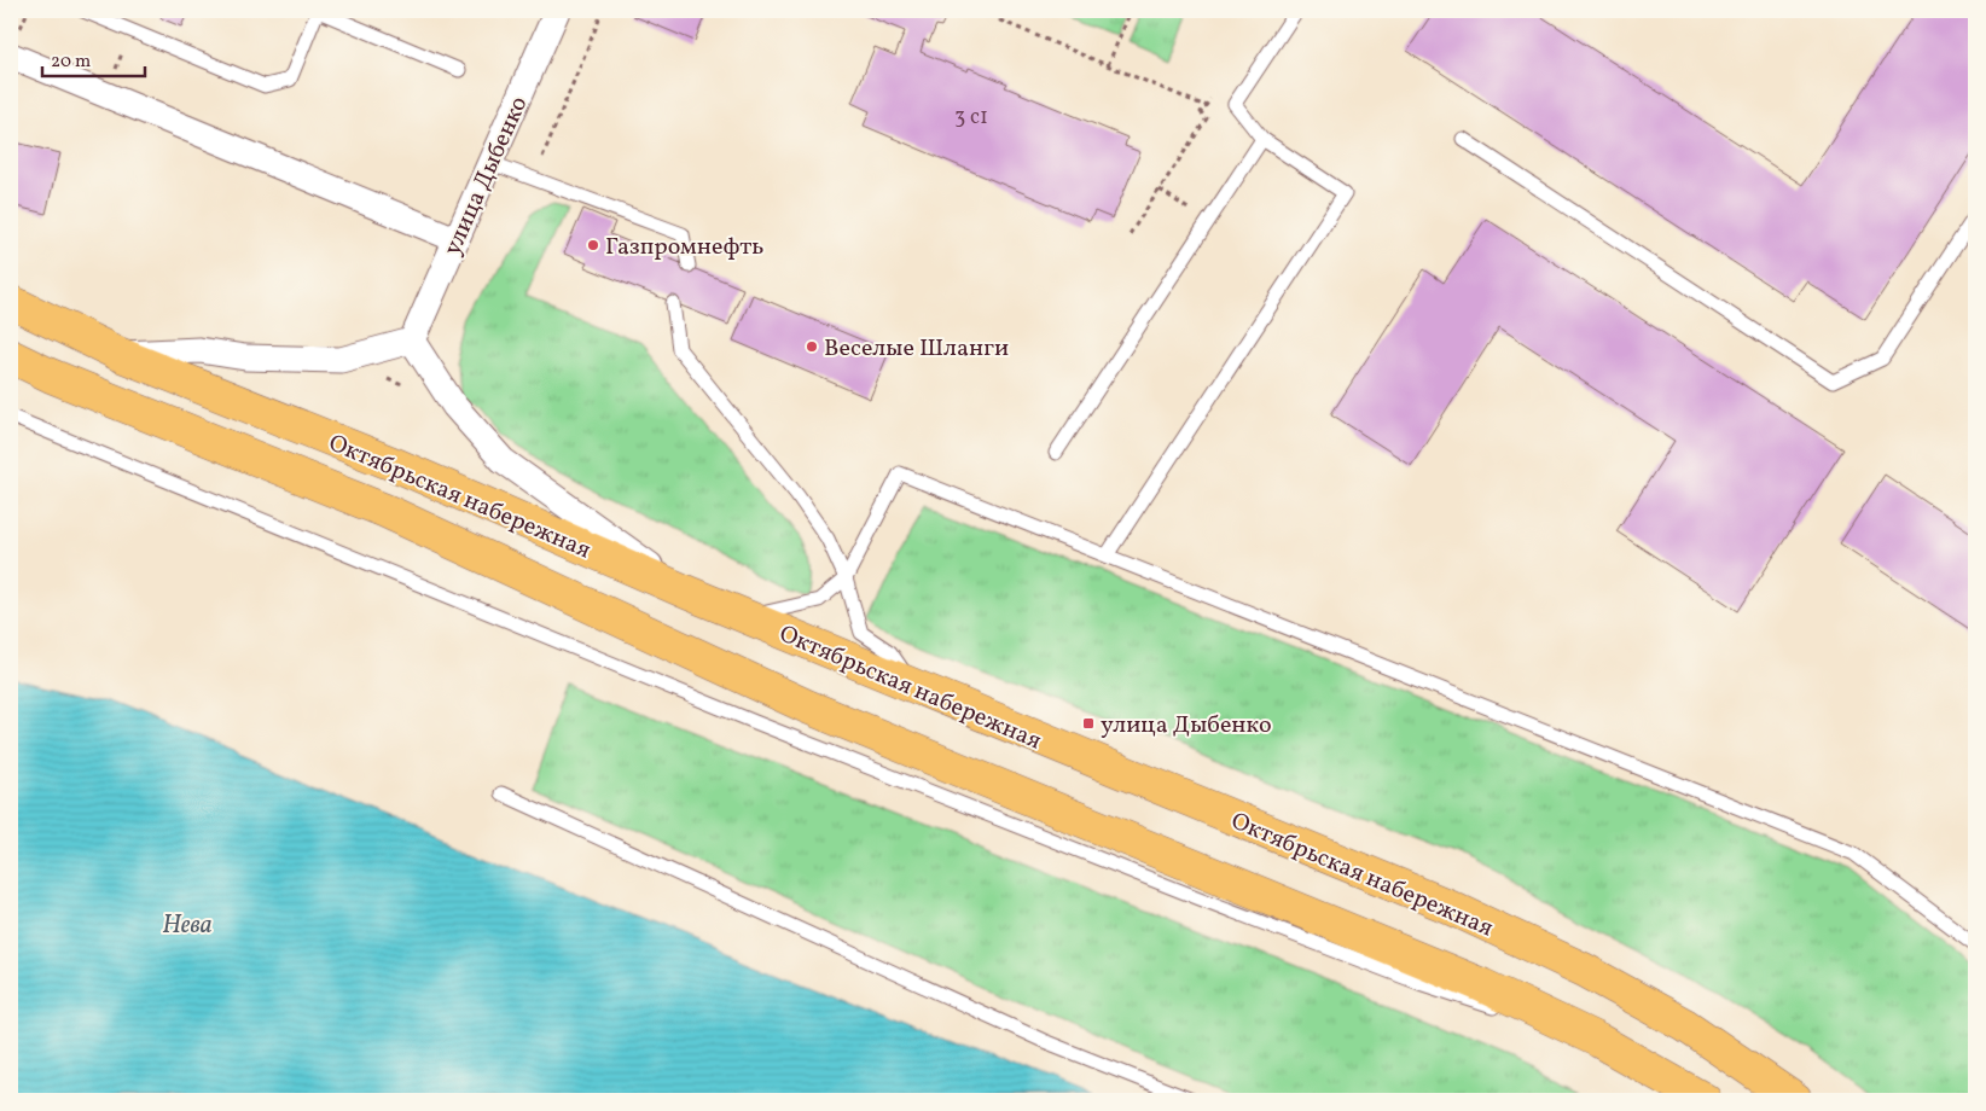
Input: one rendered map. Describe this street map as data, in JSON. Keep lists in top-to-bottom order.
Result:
{
  "streets": {
    "main road": ["Октябрьская набережная"],
    "street": ["улица Дыбенко"]
  },
  "water": ["Нева"],
  "places": {
    "other": ["Газпромнефть", "Веселые Шланги"],
    "transit": ["улица Дыбенко"]
  },
  "house_numbers": ["3 с1"],
  "scale_bar": "20 m"
}
